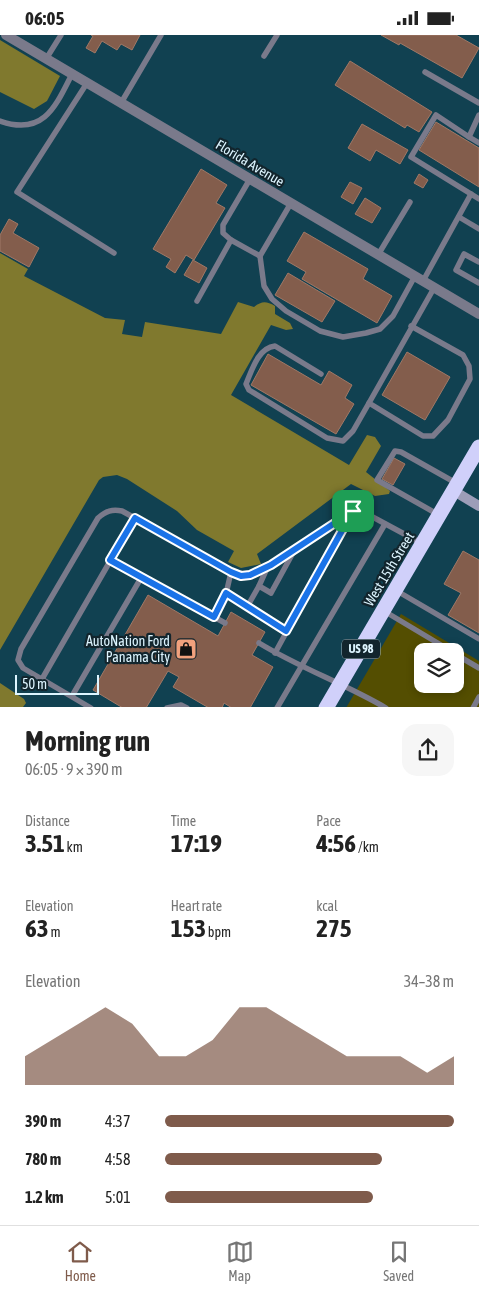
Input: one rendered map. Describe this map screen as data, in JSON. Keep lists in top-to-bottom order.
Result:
{
  "streets": {
    "highway": ["West 15th Street", "US 98"],
    "street": ["Florida Avenue"]
  },
  "places": {
    "shop": ["AutoNation Ford Panama City"]
  },
  "scale_bar": "50 m",
  "page": {
    "status": "06:05",
    "scale": "50 m",
    "heading": ["Morning run", "06:05 · 9 × 390 m"],
    "stats": [
      ["Distance", "3.51 km"],
      ["Time", "17:19"],
      ["Pace", "4:56 /km"],
      ["Elevation", "63 m"],
      ["Heart rate", "153 bpm"],
      ["kcal", "275"]
    ],
    "chart": ["Elevation", "34–38 m"],
    "list": [
      {
        "name": "390 m",
        "note": "4:37"
      },
      {
        "name": "780 m",
        "note": "4:58"
      },
      {
        "name": "1.2 km",
        "note": "5:01"
      }
    ],
    "tabs": ["Home", "Map", "Saved"]
  }
}
